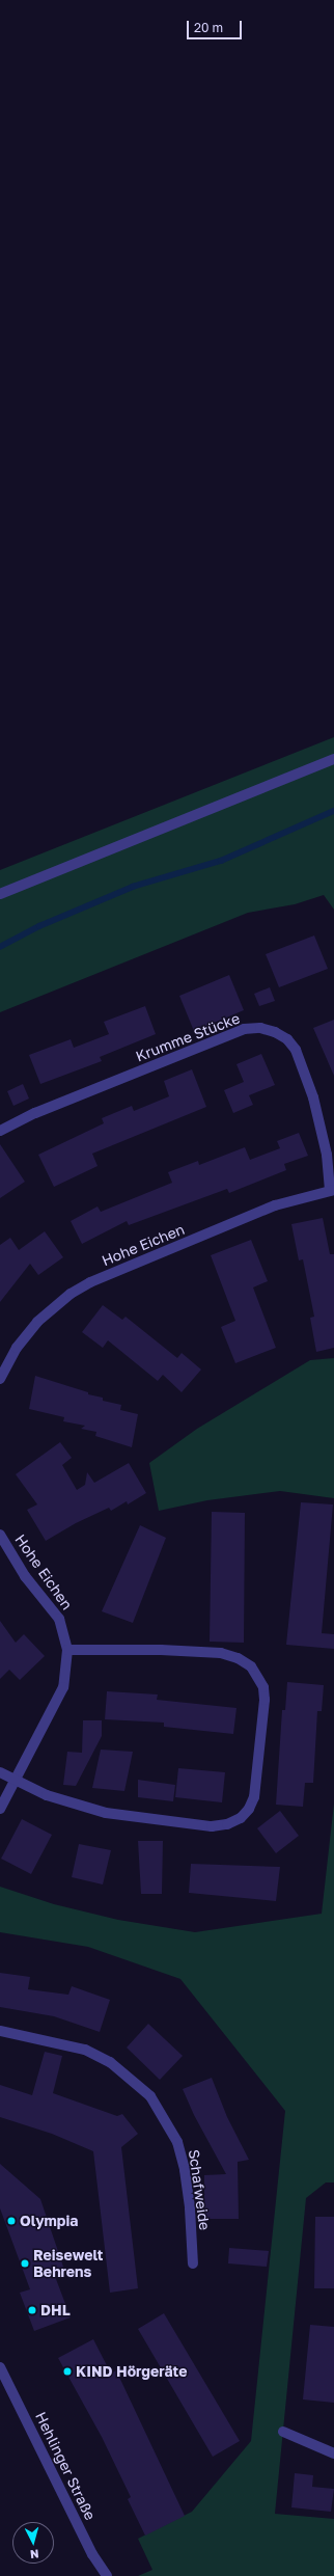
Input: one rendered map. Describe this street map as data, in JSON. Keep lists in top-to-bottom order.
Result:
{
  "streets": {
    "street": [
      "Krumme Stücke",
      "Hohe Eichen",
      "Schafweide",
      "Hehlinger Straße"
    ]
  },
  "crossings": [
    ["Krumme Stücke", "Hohe Eichen"]
  ],
  "places": [
    "Olympia",
    "Reisewelt Behrens",
    "DHL",
    "KIND Hörgeräte"
  ],
  "scale_bar": "20 m",
  "north": "bottom"
}
